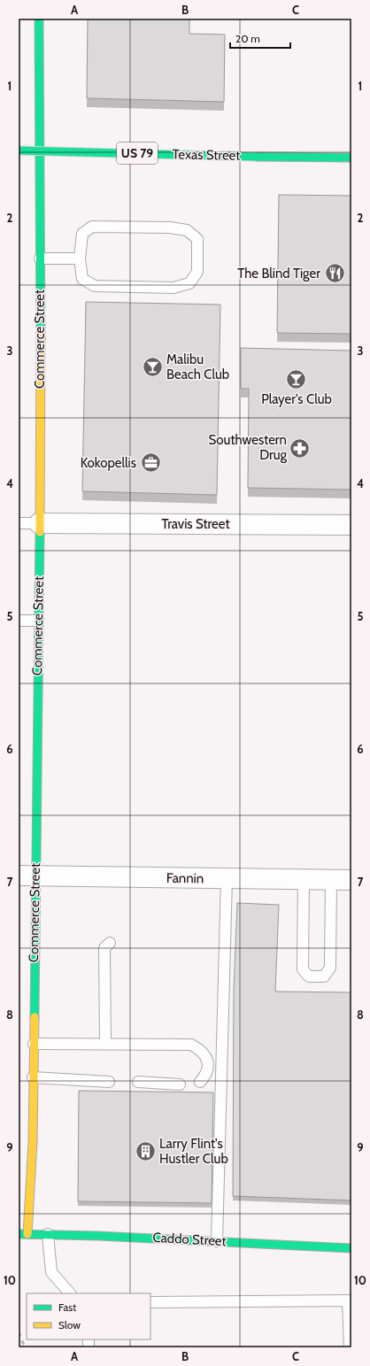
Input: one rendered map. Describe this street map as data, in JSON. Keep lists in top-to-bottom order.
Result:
{
  "streets": {
    "street": [
      "US 79",
      "Texas Street",
      "Commerce Street",
      "Travis Street",
      "Fannin",
      "Caddo Street"
    ]
  },
  "crossings": [
    ["Commerce Street", "Travis Street"],
    ["Commerce Street", "Fannin"],
    ["Commerce Street", "Caddo Street"]
  ],
  "places": {
    "restaurant": ["The Blind Tiger"],
    "bar": ["Malibu Beach Club", "Player's Club"],
    "pharmacy": ["Southwestern Drug"],
    "office": ["Kokopellis"],
    "building": ["Larry Flint's Hustler Club"]
  },
  "legend": ["Fast", "Slow"],
  "scale_bar": "20 m",
  "grid": {
    "columns": ["A", "B", "C"],
    "rows": [
      "1",
      "2",
      "3",
      "4",
      "5",
      "6",
      "7",
      "8",
      "9",
      "10"
    ]
  }
}
